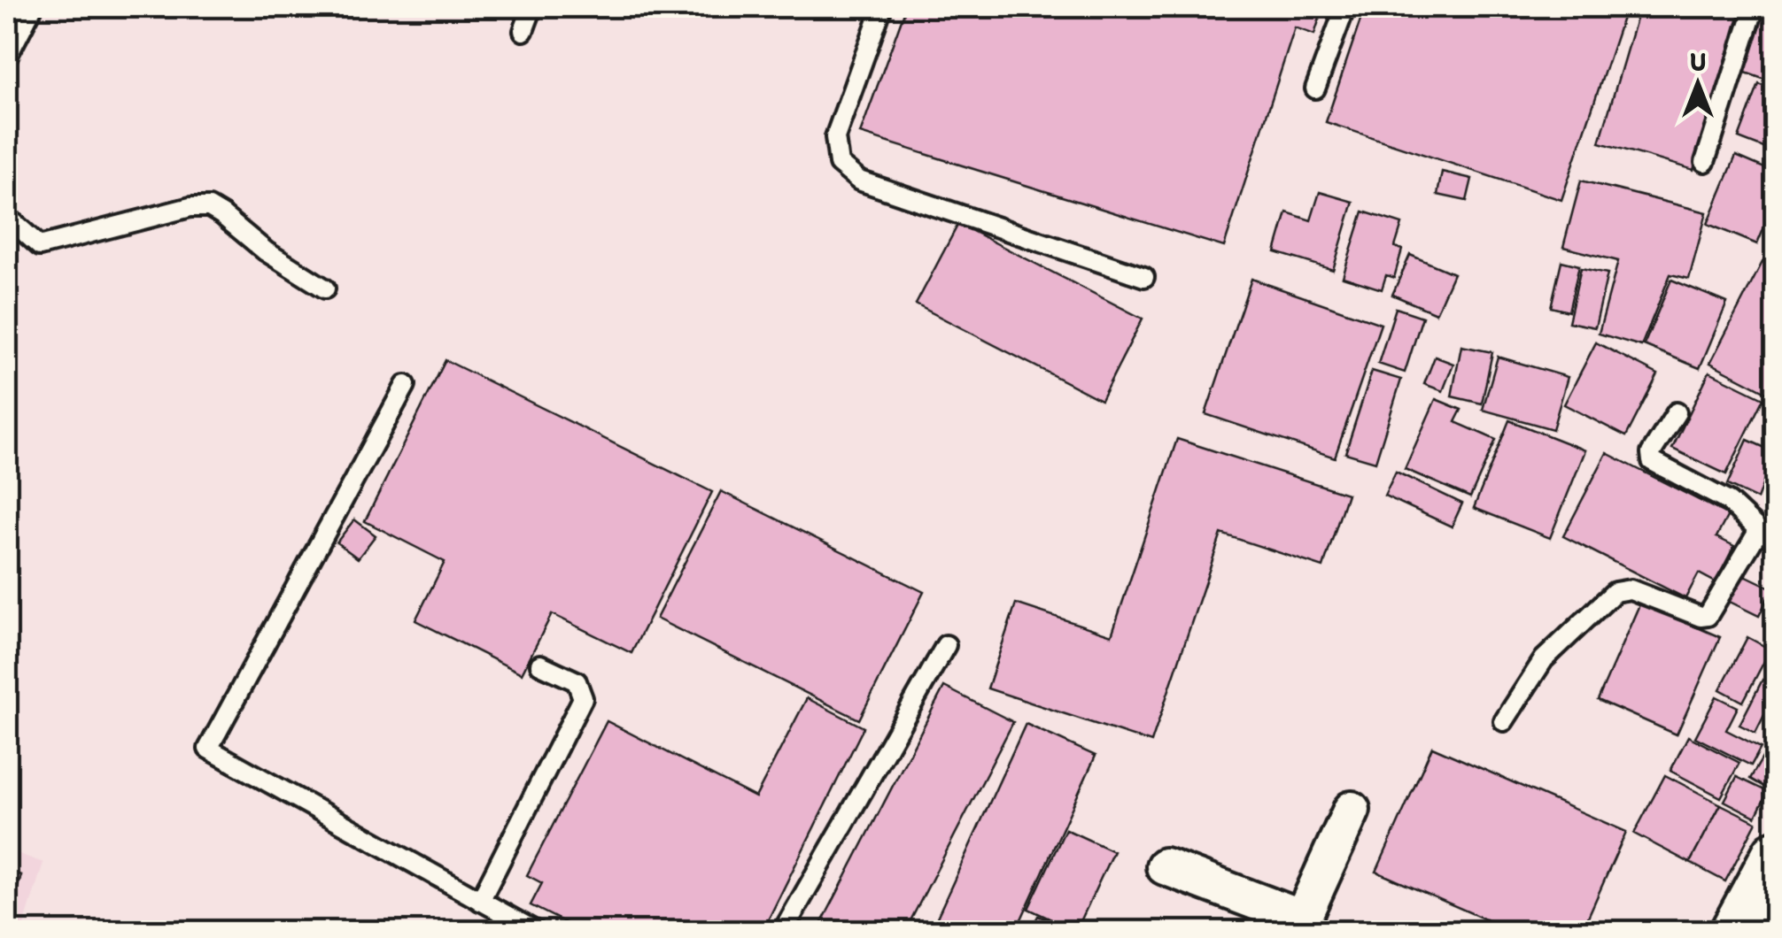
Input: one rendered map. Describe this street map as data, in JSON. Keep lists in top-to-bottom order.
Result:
{
  "north": "top"
}
